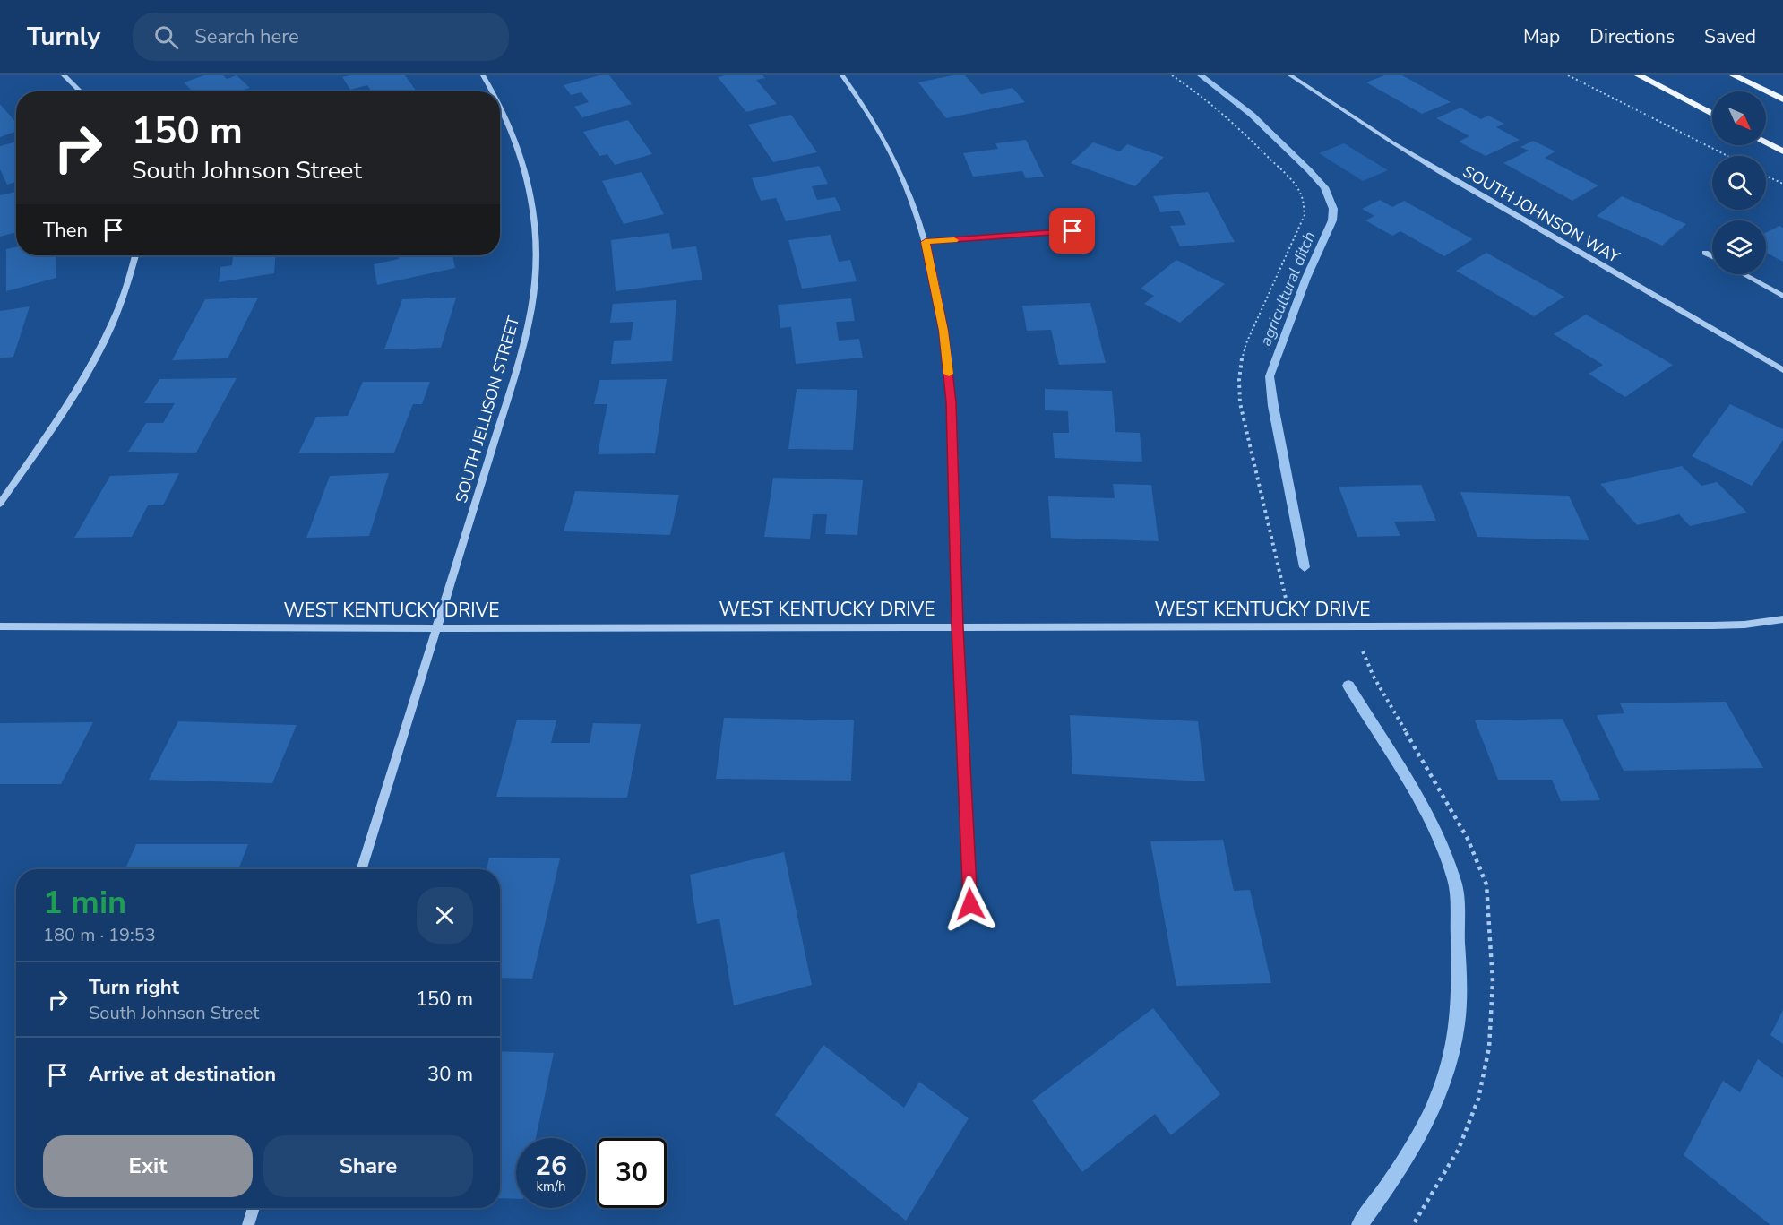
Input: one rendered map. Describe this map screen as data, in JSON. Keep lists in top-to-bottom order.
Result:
{
  "streets": {
    "street": ["SOUTH JOHNSON WAY", "SOUTH JELLISON STREET", "WEST KENTUCKY DRIVE"]
  },
  "crossings": [
    ["SOUTH JELLISON STREET", "WEST KENTUCKY DRIVE"]
  ],
  "water": ["agricultural ditch"],
  "north": "bottom right",
  "page": {
    "header": "Turnly",
    "search": "Search here",
    "nav": ["Map", "Directions", "Saved"],
    "turn": ["150 m", "South Johnson Street"],
    "then": "Then",
    "heading": ["1 min", "180 m · 19:53"],
    "list": [
      {
        "name": "Turn right",
        "note": "South Johnson Street",
        "value": "150 m"
      },
      {
        "name": "Arrive at destination",
        "value": "30 m"
      }
    ],
    "buttons": ["Exit", "Share"],
    "speed": "26 km/h",
    "limit": "30"
  }
}
